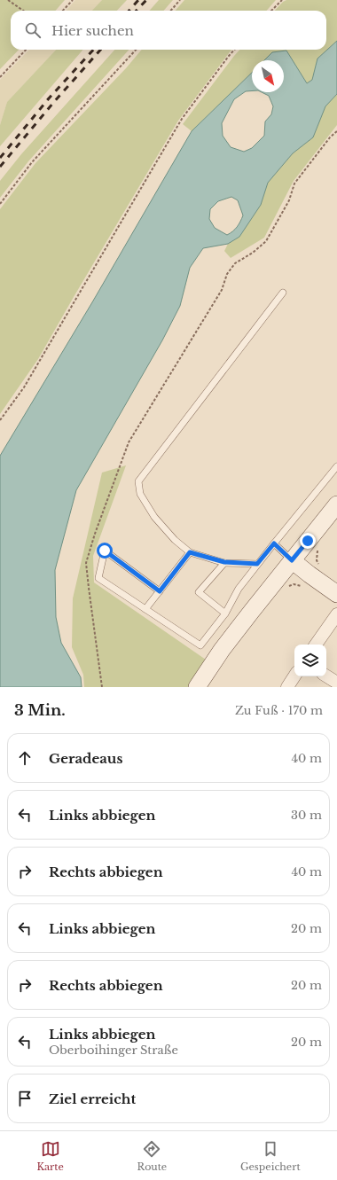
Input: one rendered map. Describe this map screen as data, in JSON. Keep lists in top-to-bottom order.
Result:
{
  "north": "bottom right",
  "page": {
    "search": "Hier suchen",
    "heading": ["3 Min.", "Zu Fuß · 170 m"],
    "list": [
      ["Geradeaus", "40 m"],
      ["Links abbiegen", "30 m"],
      ["Rechts abbiegen", "40 m"],
      ["Links abbiegen", "20 m"],
      ["Rechts abbiegen", "20 m"],
      ["Links abbiegen", "Oberboihinger Straße", "20 m"],
      "Ziel erreicht"
    ],
    "nav": ["Karte", "Route", "Gespeichert"]
  }
}
